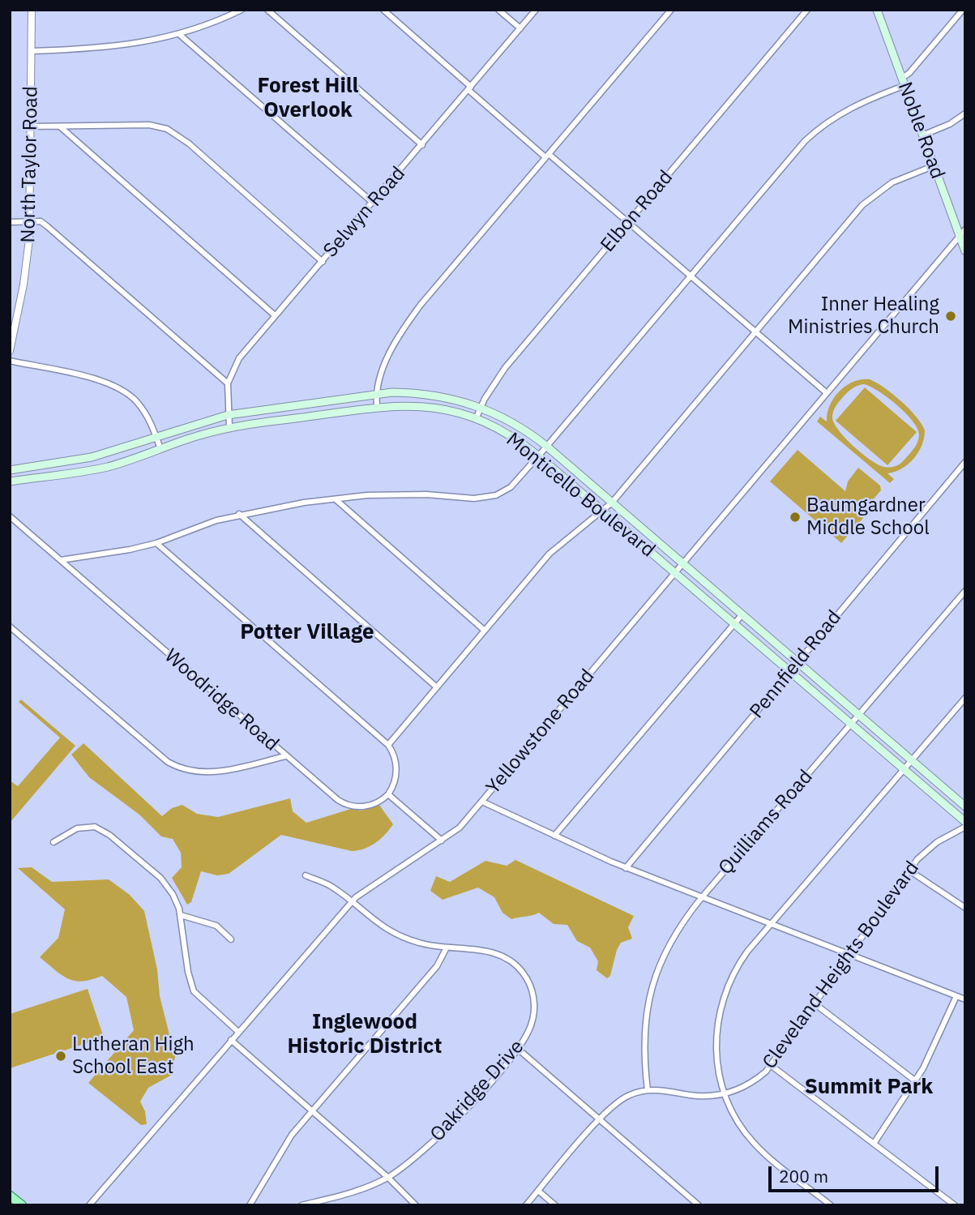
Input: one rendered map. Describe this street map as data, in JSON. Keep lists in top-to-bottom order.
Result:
{
  "streets": {
    "main road": ["Noble Road", "Monticello Boulevard"],
    "street": [
      "North Taylor Road",
      "Elbon Road",
      "Selwyn Road",
      "Pennfield Road",
      "Woodridge Road",
      "Yellowstone Road",
      "Quilliams Road",
      "Cleveland Heights Boulevard",
      "Oakridge Drive"
    ]
  },
  "crossings": [
    ["Noble Road", "Yellowstone Road"],
    ["Elbon Road", "Monticello Boulevard"],
    ["Selwyn Road", "Monticello Boulevard"],
    ["Monticello Boulevard", "Pennfield Road"],
    ["Monticello Boulevard", "Yellowstone Road"],
    ["Monticello Boulevard", "Quilliams Road"],
    ["Yellowstone Road", "Oakridge Drive"],
    ["Quilliams Road", "Cleveland Heights Boulevard"]
  ],
  "districts": [
    "Forest Hill Overlook",
    "Potter Village",
    "Inglewood Historic District",
    "Summit Park"
  ],
  "places": ["Inner Healing Ministries Church", "Baumgardner Middle School", "Lutheran High School East"],
  "scale_bar": "200 m"
}
